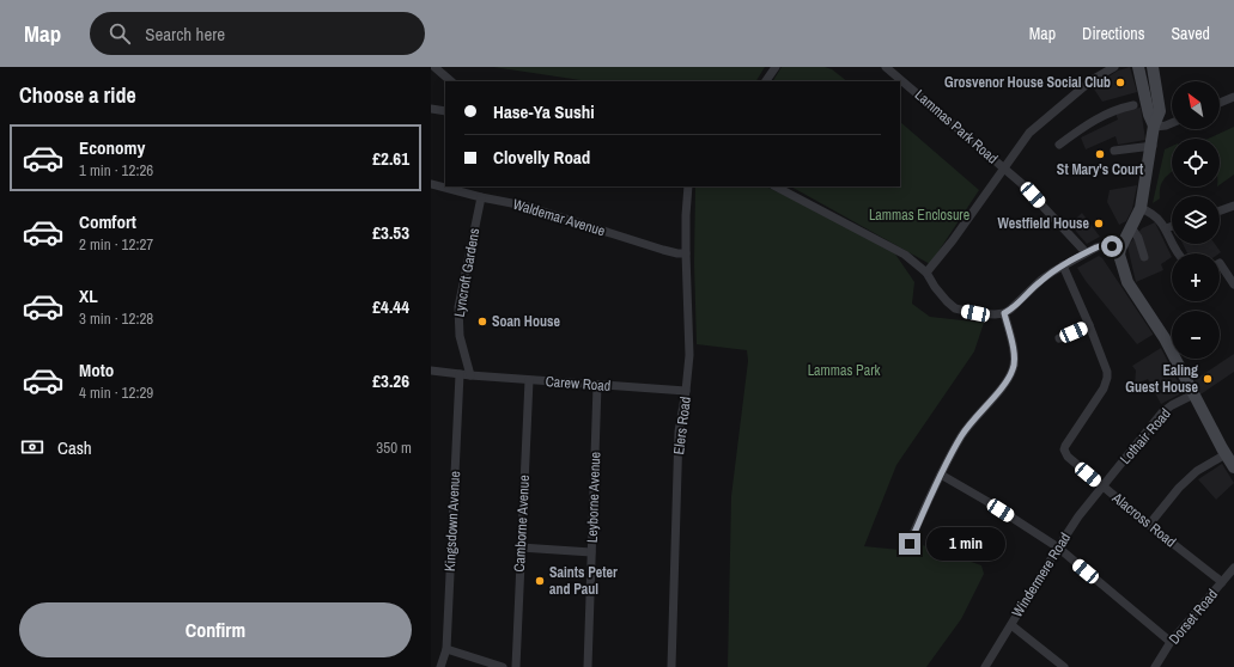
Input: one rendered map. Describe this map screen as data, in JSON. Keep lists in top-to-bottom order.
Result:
{
  "streets": {
    "street": [
      "Lammas Park Road",
      "Waldemar Avenue",
      "Lyncroft Gardens",
      "Carew Road",
      "Elers Road",
      "Lothair Road",
      "Leyborne Avenue",
      "Alacross Road",
      "Kingsdown Avenue",
      "Camborne Avenue",
      "Windermere Road",
      "Dorset Road"
    ]
  },
  "crossings": [
    ["Waldemar Avenue", "Lyncroft Gardens"],
    ["Waldemar Avenue", "Elers Road"],
    ["Lyncroft Gardens", "Carew Road"],
    ["Carew Road", "Elers Road"],
    ["Carew Road", "Leyborne Avenue"],
    ["Carew Road", "Kingsdown Avenue"],
    ["Carew Road", "Camborne Avenue"],
    ["Lothair Road", "Alacross Road"],
    ["Lothair Road", "Windermere Road"],
    ["Alacross Road", "Windermere Road"],
    ["Alacross Road", "Dorset Road"]
  ],
  "parks": ["Lammas Enclosure", "Lammas Park"],
  "places": [
    "Grosvenor House Social Club",
    "St Mary's Court",
    "Westfield House",
    "Soan House",
    "Ealing Guest House",
    "Saints Peter and Paul"
  ],
  "north": "top left",
  "page": {
    "header": "Map",
    "search": "Search here",
    "nav": ["Map", "Directions", "Saved"],
    "heading": "Choose a ride",
    "map_buttons": ["+", "−"],
    "banner": ["Hase-Ya Sushi", "Clovelly Road"],
    "list": [
      {
        "name": "Economy",
        "note": "1 min · 12:26",
        "value": "£2.61"
      },
      {
        "name": "Comfort",
        "note": "2 min · 12:27",
        "value": "£3.53"
      },
      {
        "name": "XL",
        "note": "3 min · 12:28",
        "value": "£4.44"
      },
      {
        "name": "Moto",
        "note": "4 min · 12:29",
        "value": "£3.26"
      }
    ],
    "pay": ["Cash", "350 m"],
    "bubble": "1 min",
    "buttons": "Confirm"
  }
}
